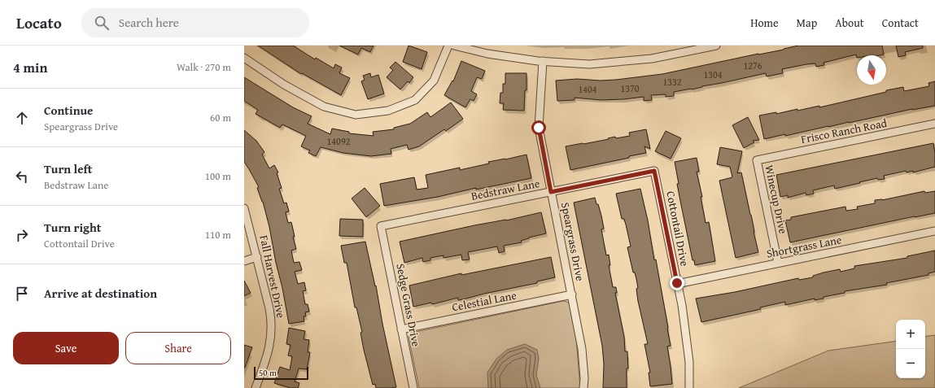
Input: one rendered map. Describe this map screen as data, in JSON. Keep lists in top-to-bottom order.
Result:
{
  "streets": {
    "street": [
      "Frisco Ranch Road",
      "Bedstraw Lane",
      "Winecup Drive",
      "Cottontail Drive",
      "Speargrass Drive",
      "Shortgrass Lane",
      "Fall Harvest Drive",
      "Celestial Lane",
      "Sedge Grass Drive"
    ]
  },
  "crossings": [
    ["Frisco Ranch Road", "Winecup Drive"],
    ["Bedstraw Lane", "Cottontail Drive"],
    ["Bedstraw Lane", "Speargrass Drive"],
    ["Bedstraw Lane", "Sedge Grass Drive"],
    ["Winecup Drive", "Shortgrass Lane"],
    ["Cottontail Drive", "Shortgrass Lane"],
    ["Speargrass Drive", "Celestial Lane"],
    ["Celestial Lane", "Sedge Grass Drive"]
  ],
  "house_numbers": [
    "1276",
    "1304",
    "1332",
    "1370",
    "1404",
    "14092"
  ],
  "scale_bar": "50 m",
  "north": "bottom",
  "page": {
    "header": "Locato",
    "search": "Search here",
    "nav": [
      "Home",
      "Map",
      "About",
      "Contact"
    ],
    "heading": ["4 min", "Walk · 270 m"],
    "list": [
      ["Continue", "Speargrass Drive", "60 m"],
      ["Turn left", "Bedstraw Lane", "100 m"],
      ["Turn right", "Cottontail Drive", "110 m"],
      "Arrive at destination"
    ],
    "map_buttons": ["+", "−"],
    "buttons": ["Save", "Share"],
    "scale": "50 m"
  }
}
